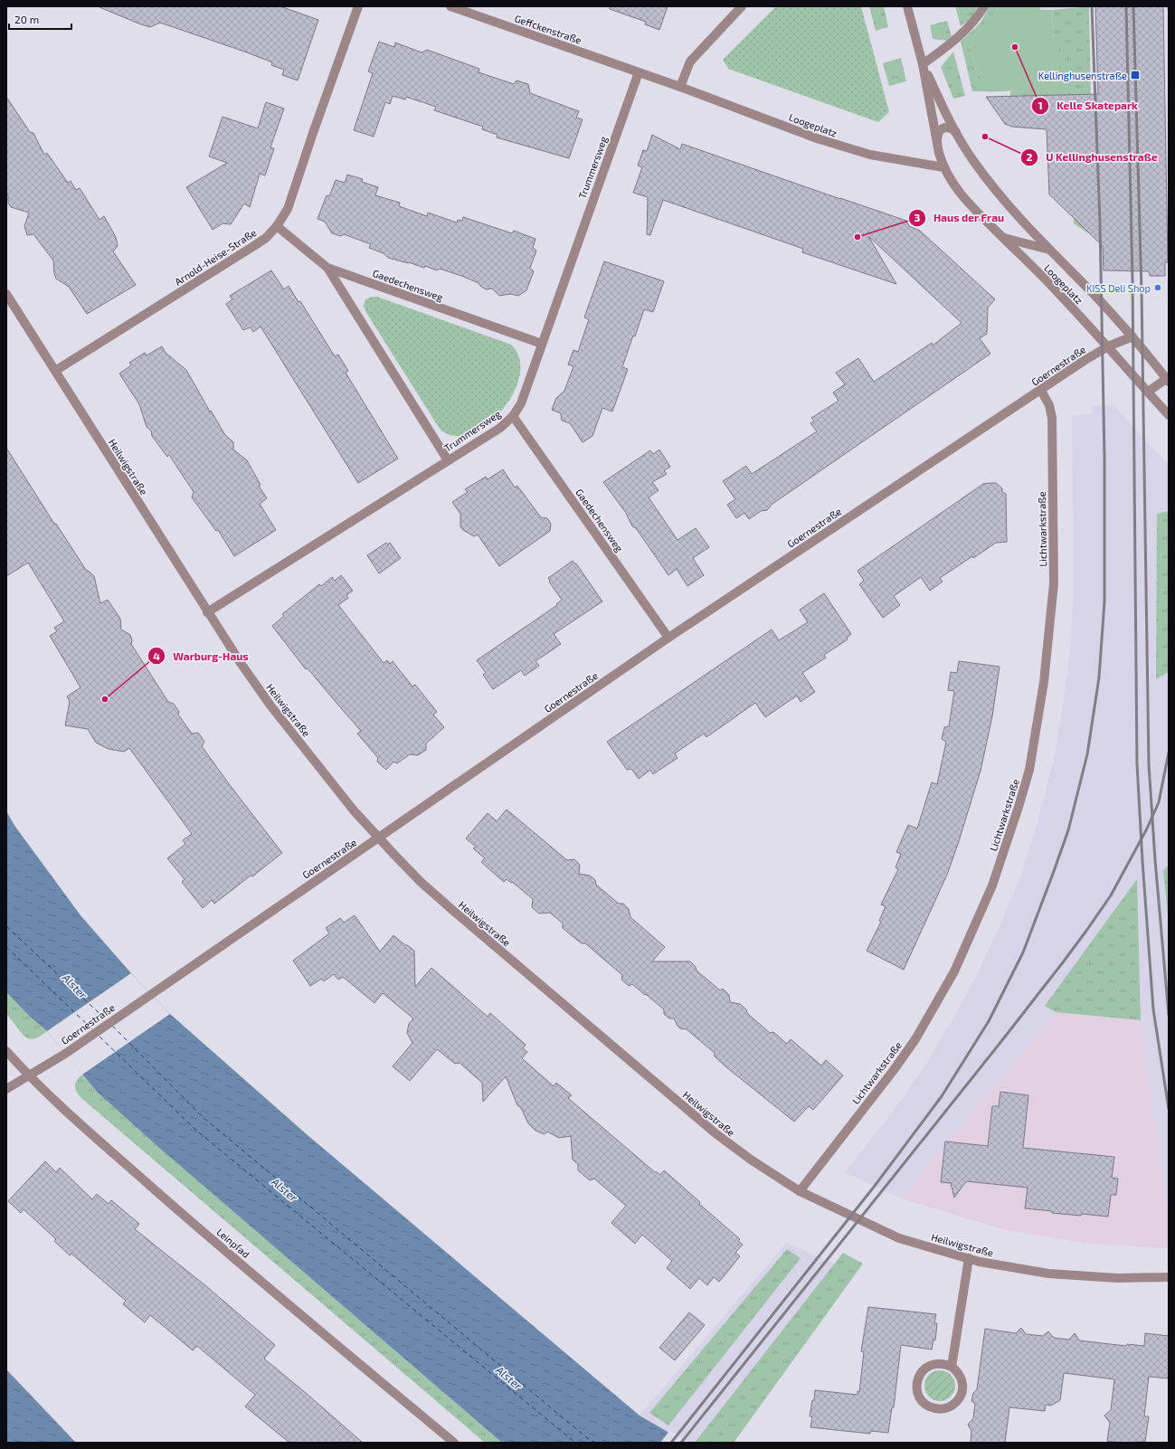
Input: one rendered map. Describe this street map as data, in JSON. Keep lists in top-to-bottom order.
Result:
{
  "streets": {
    "street": [
      "Geffckenstraße",
      "Loogeplatz",
      "Trummersweg",
      "Arnold-Heise-Straße",
      "Gaedechensweg",
      "Goernestraße",
      "Heilwigstraße",
      "Lichtwarkstraße",
      "Leinpfad"
    ]
  },
  "crossings": [
    ["Geffckenstraße", "Loogeplatz"],
    ["Geffckenstraße", "Trummersweg"],
    ["Loogeplatz", "Trummersweg"],
    ["Loogeplatz", "Goernestraße"],
    ["Trummersweg", "Gaedechensweg"],
    ["Trummersweg", "Heilwigstraße"],
    ["Arnold-Heise-Straße", "Gaedechensweg"],
    ["Arnold-Heise-Straße", "Heilwigstraße"],
    ["Gaedechensweg", "Goernestraße"],
    ["Goernestraße", "Heilwigstraße"],
    ["Goernestraße", "Lichtwarkstraße"],
    ["Goernestraße", "Leinpfad"],
    ["Heilwigstraße", "Lichtwarkstraße"]
  ],
  "water": ["Alster"],
  "places": {
    "other": [
      "Kelle Skatepark",
      "U Kellinghusenstraße",
      "Haus der Frau",
      "KISS Deli Shop",
      "Warburg-Haus"
    ],
    "transit": ["Kellinghusenstraße"]
  },
  "scale_bar": "20 m"
}
